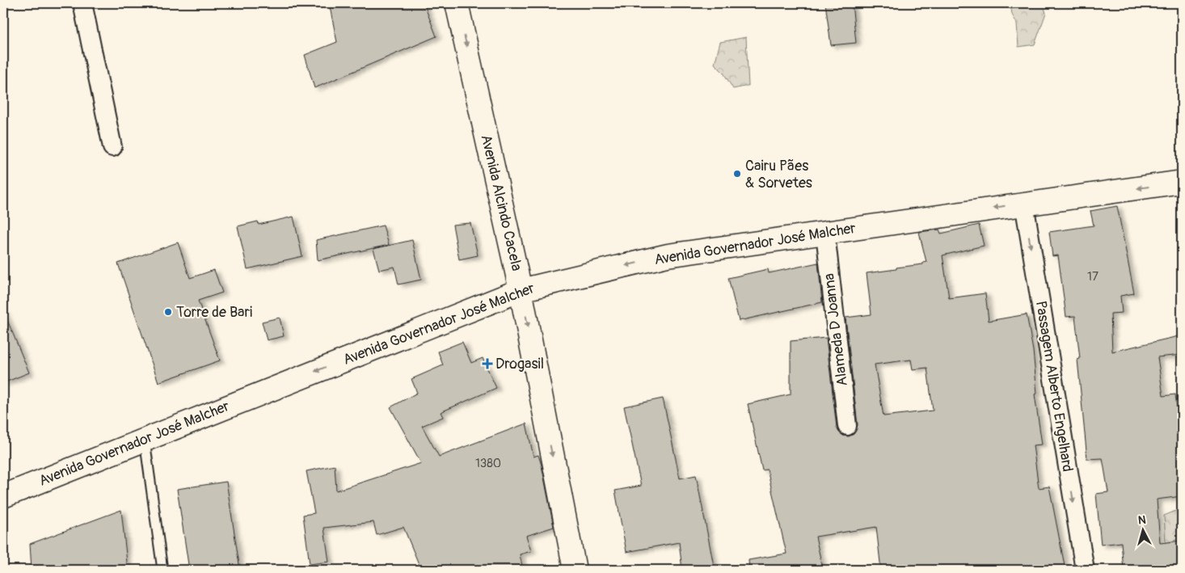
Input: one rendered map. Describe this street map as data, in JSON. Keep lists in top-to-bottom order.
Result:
{
  "streets": {
    "main road": ["Avenida Alcindo Cacela", "Avenida Governador José Malcher"],
    "street": ["Alameda D Joanna", "Passagem Alberto Engelhard"]
  },
  "crossings": [
    ["Avenida Alcindo Cacela", "Avenida Governador José Malcher"],
    ["Avenida Governador José Malcher", "Alameda D Joanna"],
    ["Avenida Governador José Malcher", "Passagem Alberto Engelhard"]
  ],
  "one_way": ["Avenida Alcindo Cacela", "Avenida Governador José Malcher", "Passagem Alberto Engelhard"],
  "places": {
    "other": ["Cairu Pães & Sorvetes", "Torre de Bari"],
    "health": ["Drogasil"]
  },
  "house_numbers": ["17", "1380"],
  "north": "top"
}
